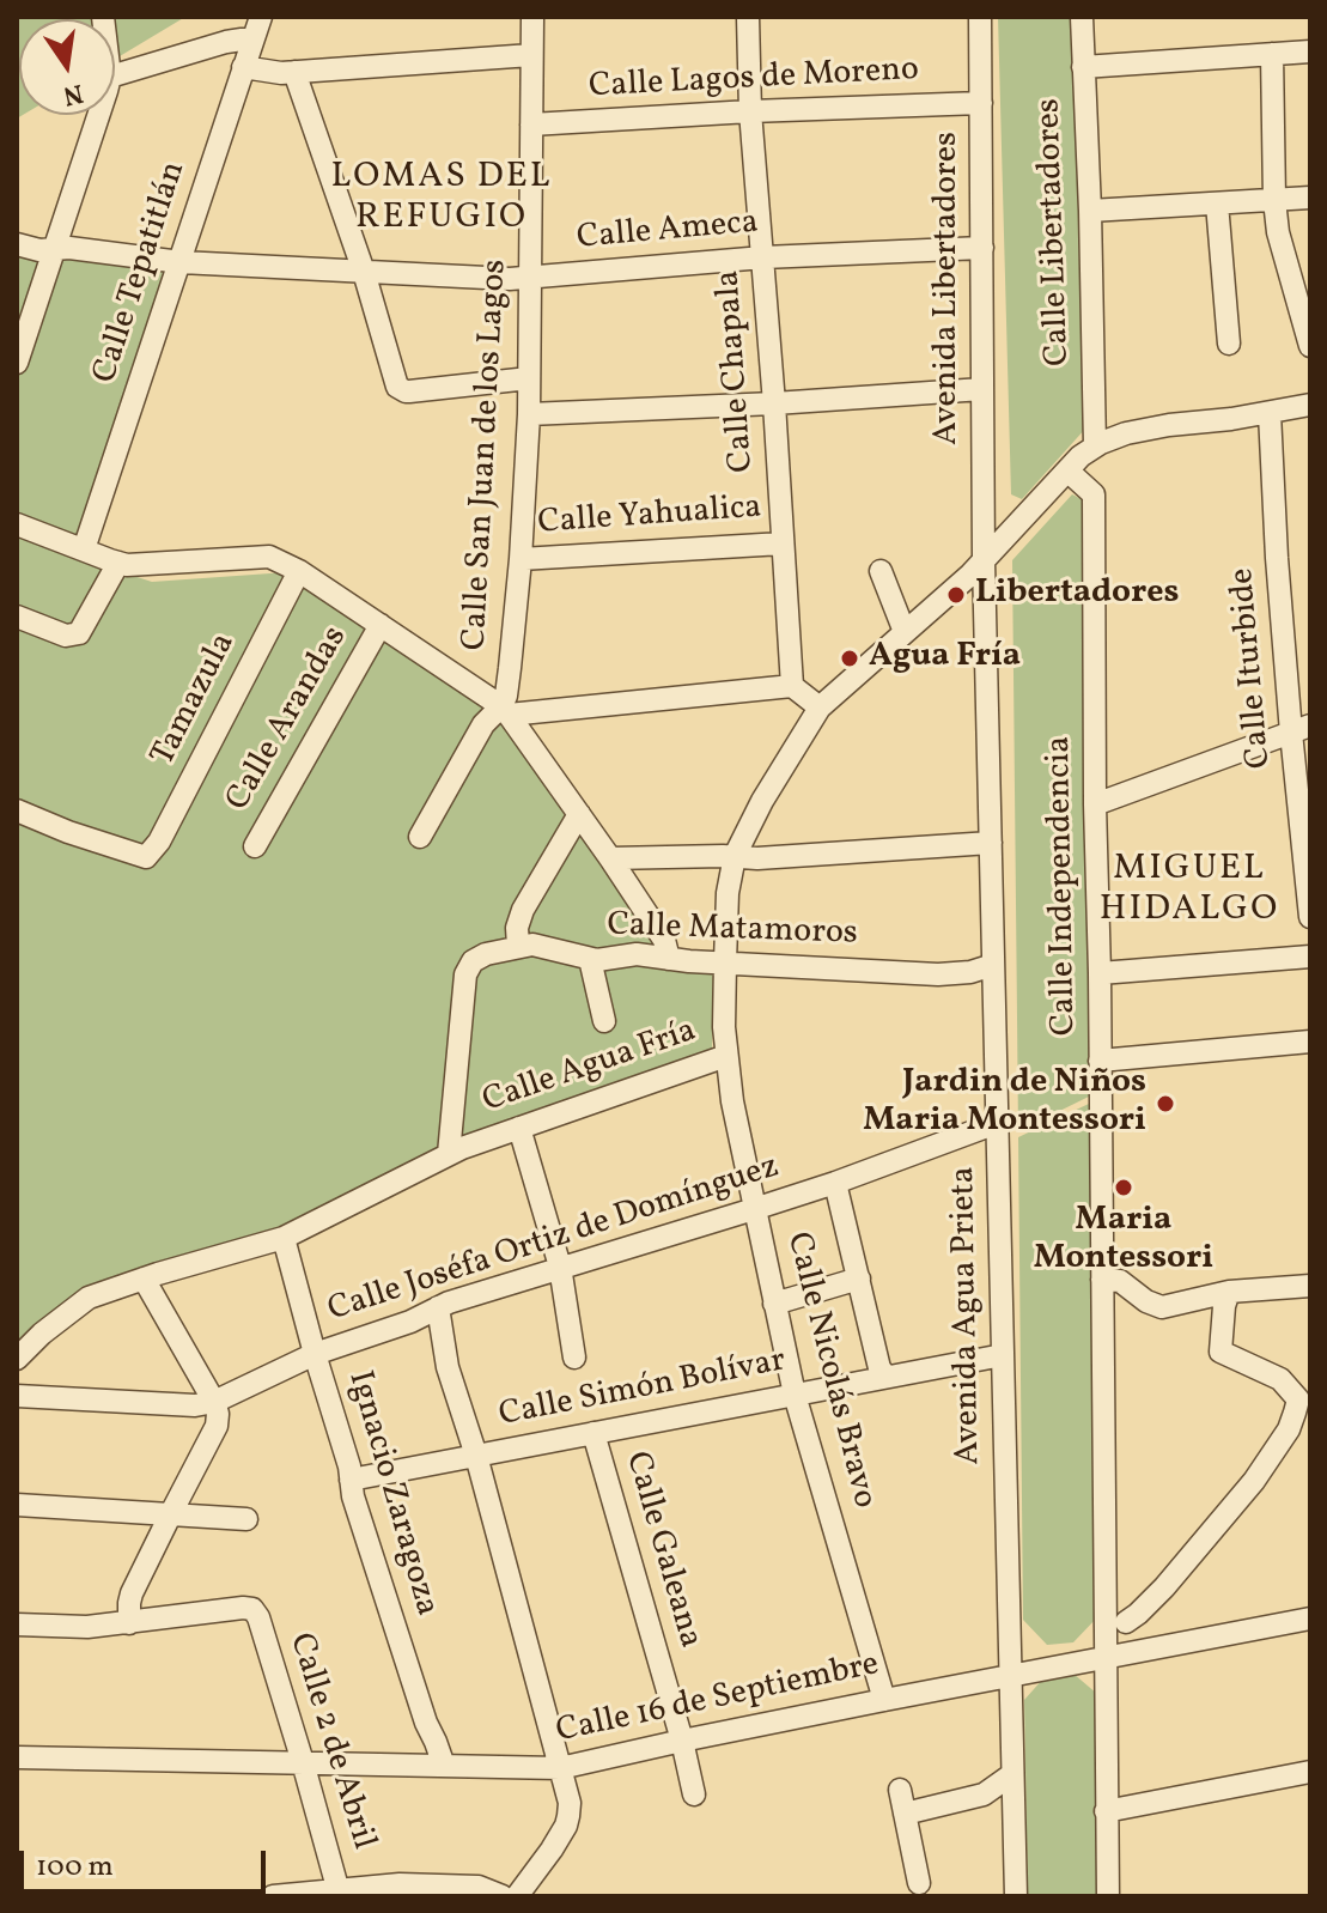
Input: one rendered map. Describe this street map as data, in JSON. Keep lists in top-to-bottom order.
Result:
{
  "streets": {
    "street": [
      "Calle Lagos de Moreno",
      "Calle Ameca",
      "Calle Libertadores",
      "Calle Tepatitlán",
      "Avenida Libertadores",
      "Calle Chapala",
      "Calle San Juan de los Lagos",
      "Calle Yahualica",
      "Calle Iturbide",
      "Tamazula",
      "Calle Arandas",
      "Calle Independencia",
      "Calle Matamoros",
      "Calle Agua Fría",
      "Calle Joséfa Ortiz de Domínguez",
      "Avenida Agua Prieta",
      "Calle Nicolás Bravo",
      "Calle Simón Bolívar",
      "Ignacio Zaragoza",
      "Calle Galeana",
      "Calle 16 de Septiembre",
      "Calle 2 de Abril"
    ]
  },
  "crossings": [
    ["Calle Lagos de Moreno", "Avenida Libertadores"],
    ["Calle Lagos de Moreno", "Calle Chapala"],
    ["Calle Lagos de Moreno", "Calle San Juan de los Lagos"],
    ["Calle Ameca", "Calle Tepatitlán"],
    ["Calle Ameca", "Avenida Libertadores"],
    ["Calle Ameca", "Calle Chapala"],
    ["Calle Ameca", "Calle San Juan de los Lagos"],
    ["Calle Libertadores", "Calle Agua Fría"],
    ["Avenida Libertadores", "Calle Agua Fría"],
    ["Avenida Libertadores", "Avenida Agua Prieta"],
    ["Calle Chapala", "Calle Yahualica"],
    ["Calle San Juan de los Lagos", "Calle Yahualica"],
    ["Calle Iturbide", "Calle Agua Fría"],
    ["Calle Independencia", "Calle Agua Fría"],
    ["Calle Independencia", "Calle 16 de Septiembre"],
    ["Calle Matamoros", "Calle Agua Fría"],
    ["Calle Matamoros", "Avenida Agua Prieta"],
    ["Calle Agua Fría", "Avenida Agua Prieta"],
    ["Calle Agua Fría", "Calle Nicolás Bravo"],
    ["Calle Agua Fría", "Ignacio Zaragoza"],
    ["Calle Joséfa Ortiz de Domínguez", "Avenida Agua Prieta"],
    ["Calle Joséfa Ortiz de Domínguez", "Calle Nicolás Bravo"],
    ["Calle Joséfa Ortiz de Domínguez", "Ignacio Zaragoza"],
    ["Avenida Agua Prieta", "Calle Simón Bolívar"],
    ["Avenida Agua Prieta", "Calle 16 de Septiembre"],
    ["Calle Nicolás Bravo", "Calle Simón Bolívar"],
    ["Calle Nicolás Bravo", "Calle 16 de Septiembre"],
    ["Calle Simón Bolívar", "Ignacio Zaragoza"],
    ["Calle Simón Bolívar", "Calle Galeana"],
    ["Ignacio Zaragoza", "Calle 16 de Septiembre"],
    ["Calle Galeana", "Calle 16 de Septiembre"],
    ["Calle 16 de Septiembre", "Calle 2 de Abril"]
  ],
  "districts": ["LOMAS DEL REFUGIO", "MIGUEL HIDALGO"],
  "places": [
    "Libertadores",
    "Agua Fría",
    "Jardin de Niños Maria Montessori",
    "Maria Montessori"
  ],
  "scale_bar": "100 m",
  "north": "bottom"
}
